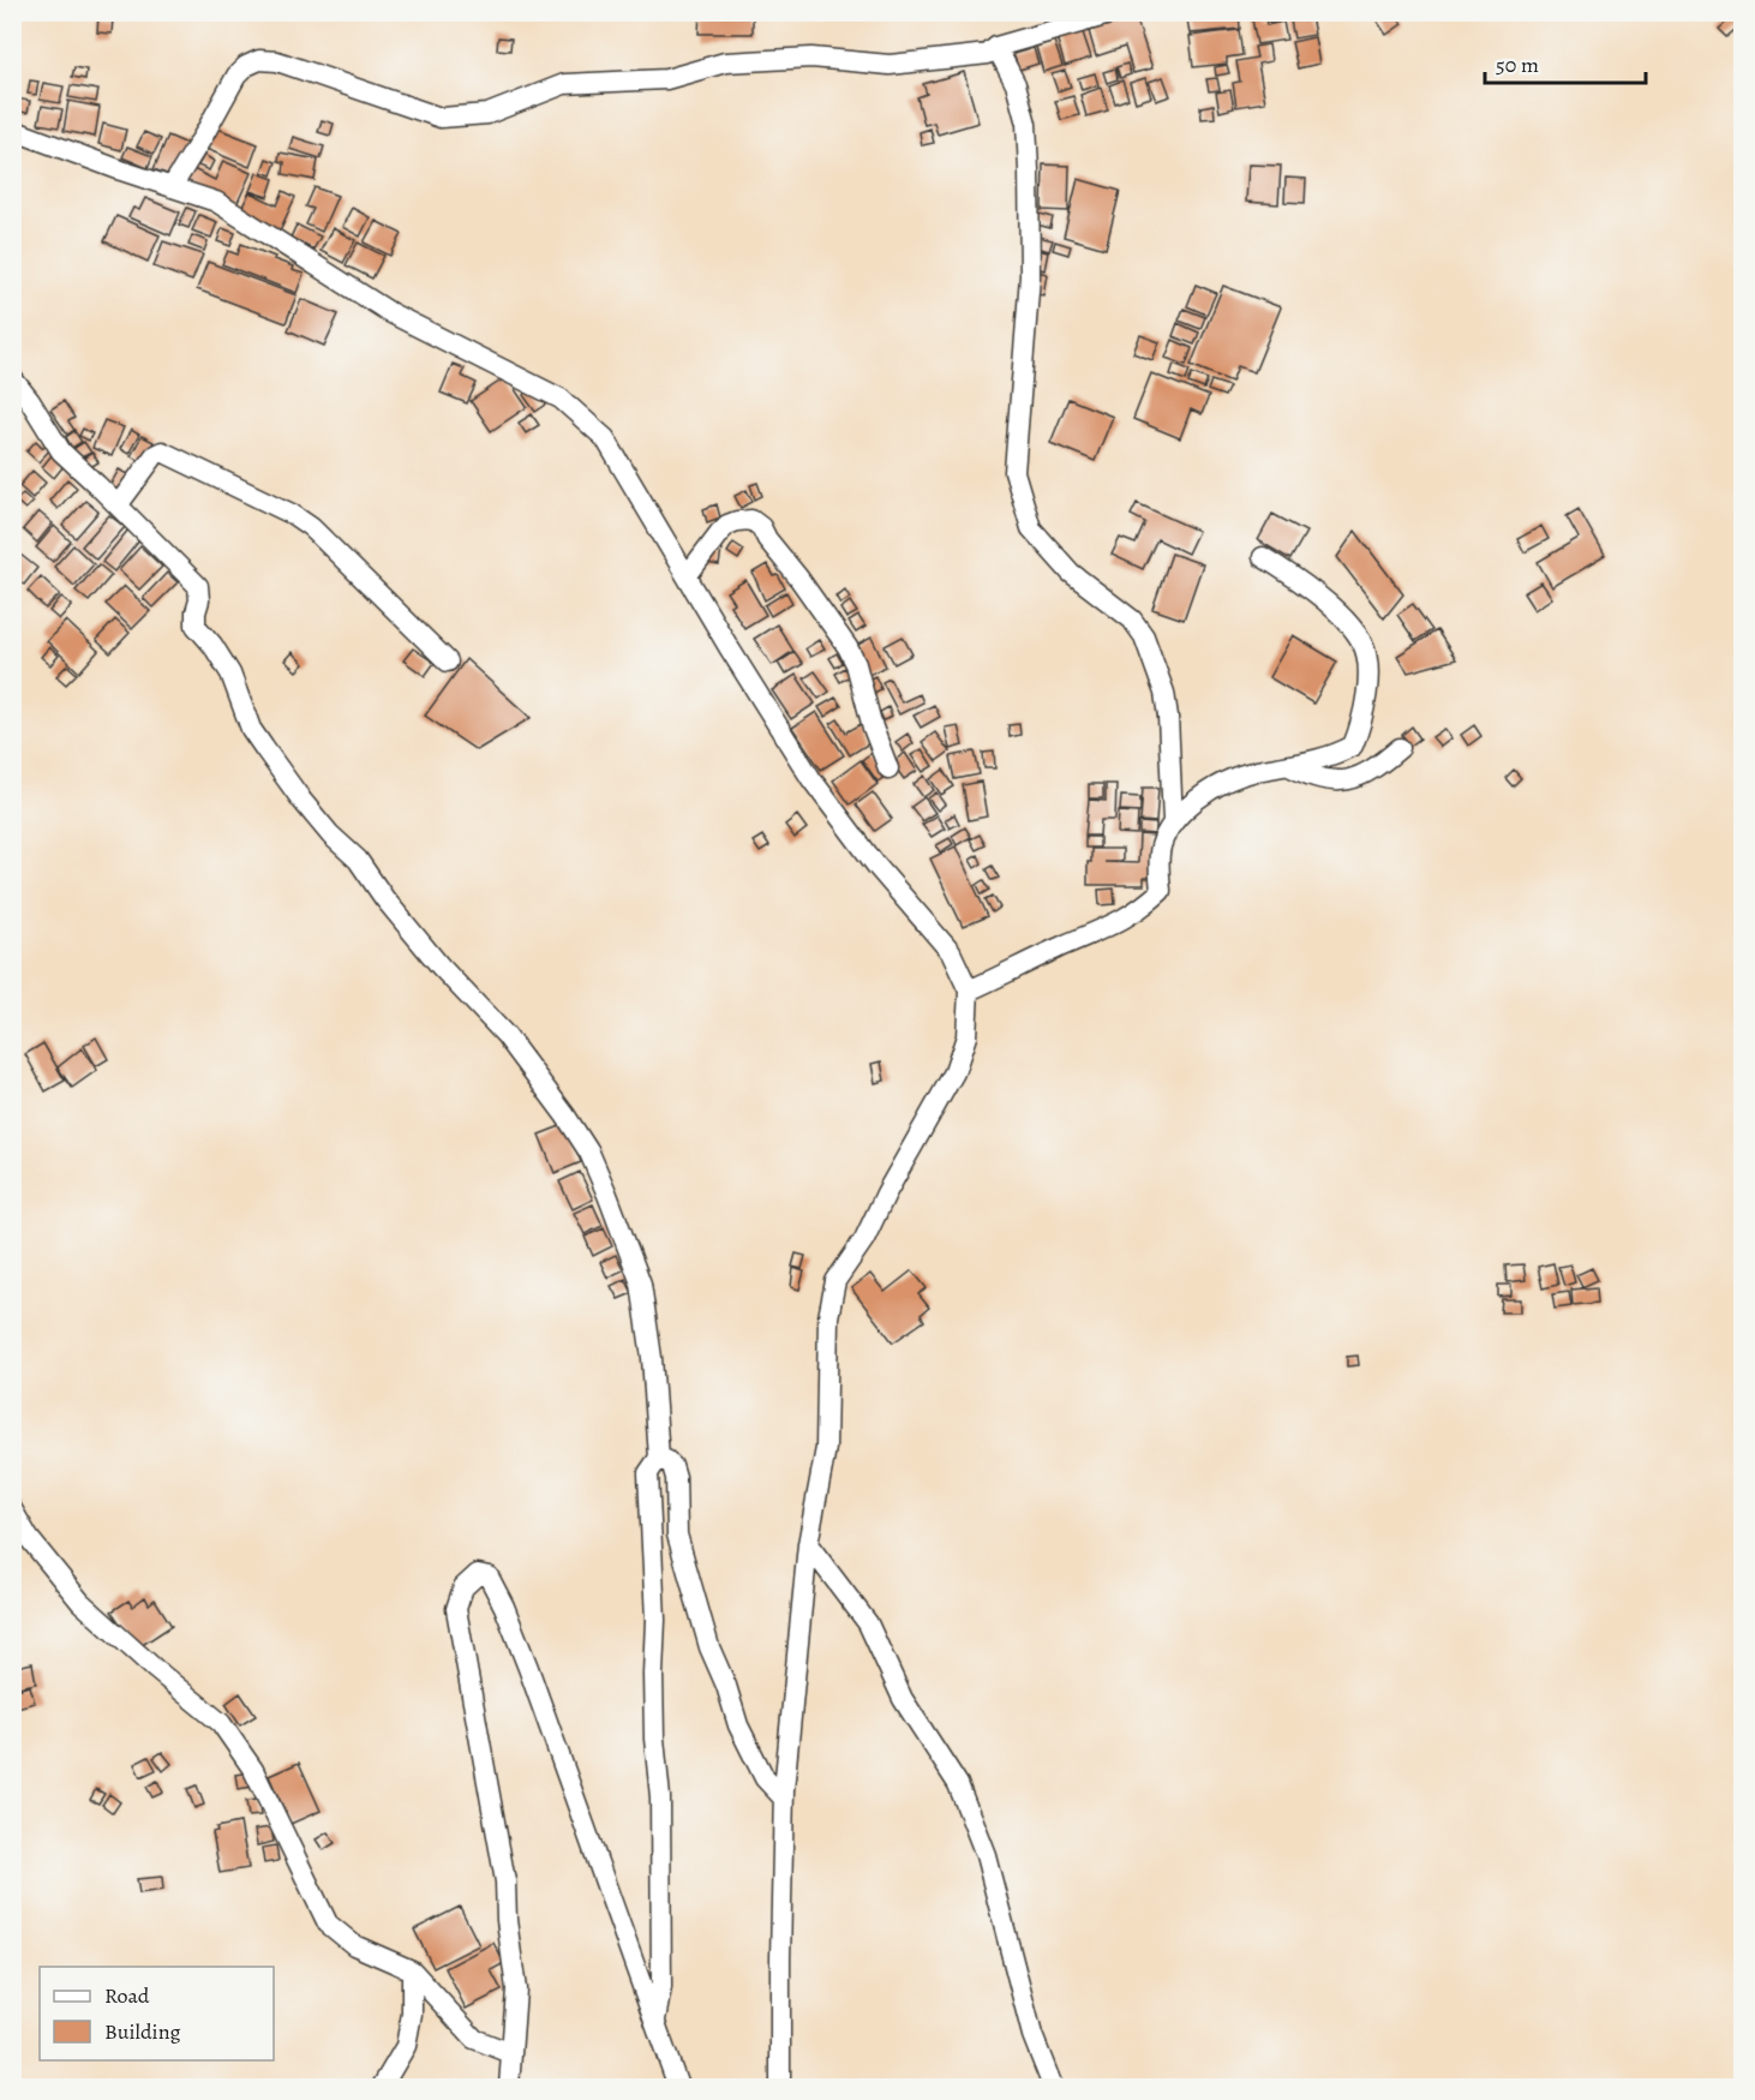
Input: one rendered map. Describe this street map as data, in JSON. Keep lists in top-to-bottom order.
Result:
{
  "legend": ["Road", "Building"],
  "scale_bar": "50 m"
}
